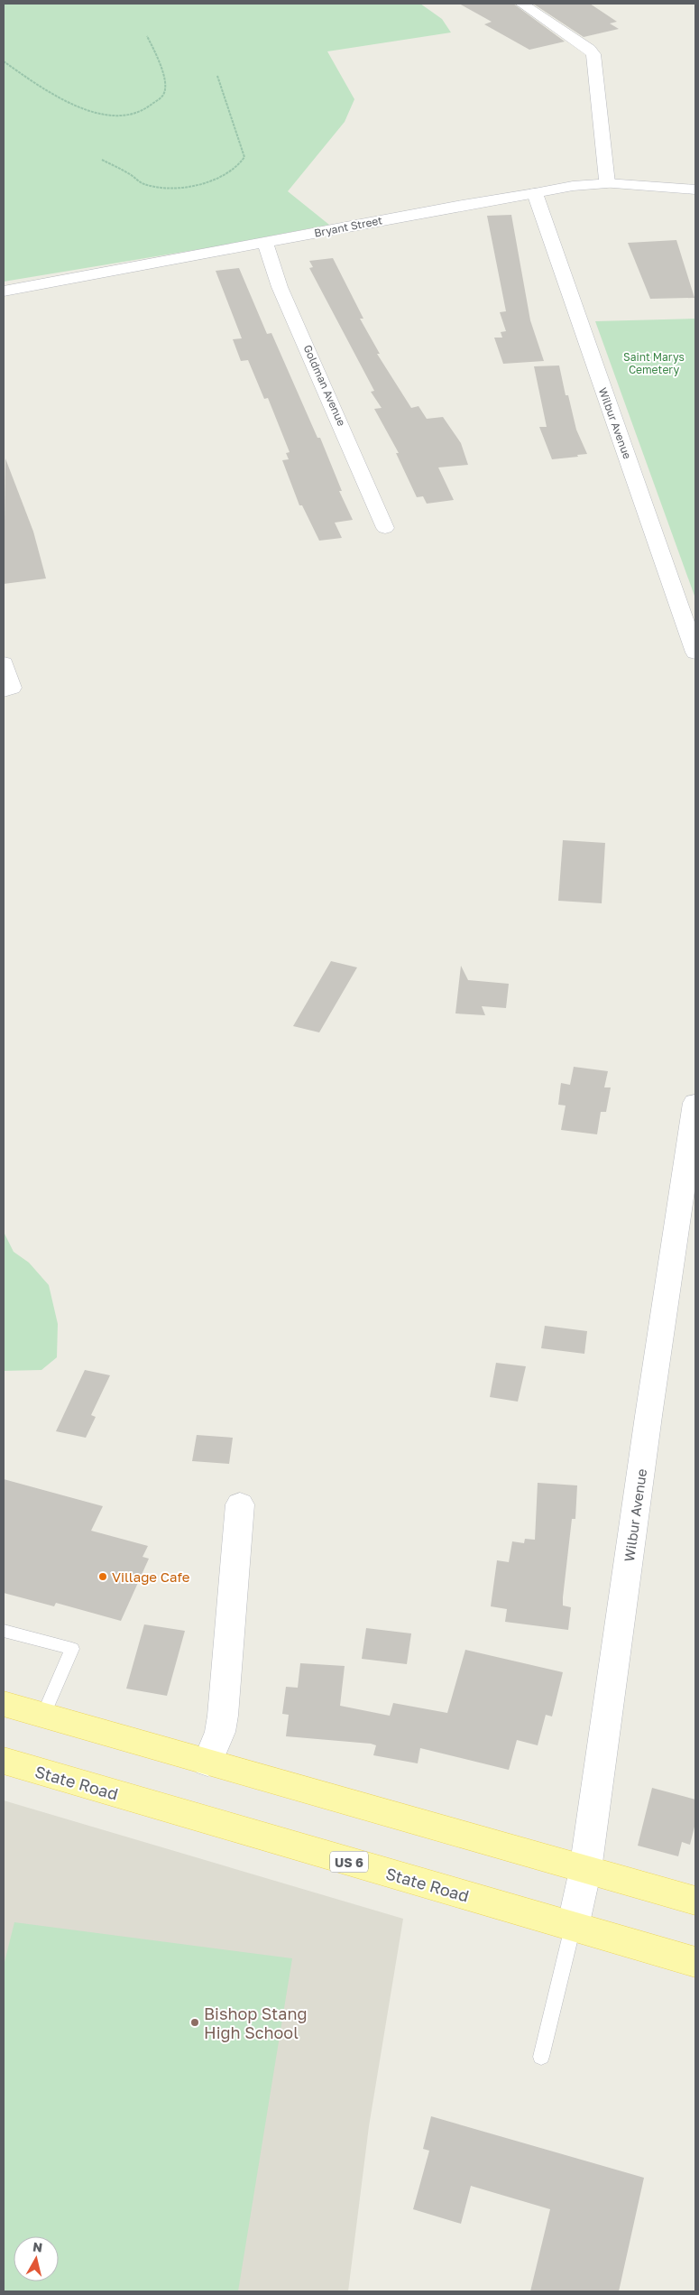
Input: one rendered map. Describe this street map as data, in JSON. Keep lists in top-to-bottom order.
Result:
{
  "streets": {
    "main road": ["State Road", "US 6"],
    "street": ["Bryant Street", "Goldman Avenue", "Wilbur Avenue"]
  },
  "crossings": [
    ["Bryant Street", "Goldman Avenue"],
    ["Bryant Street", "Wilbur Avenue"],
    ["Wilbur Avenue", "State Road"]
  ],
  "parks": ["Saint Marys Cemetery"],
  "places": ["Village Cafe", "Bishop Stang High School"],
  "north": "top"
}
